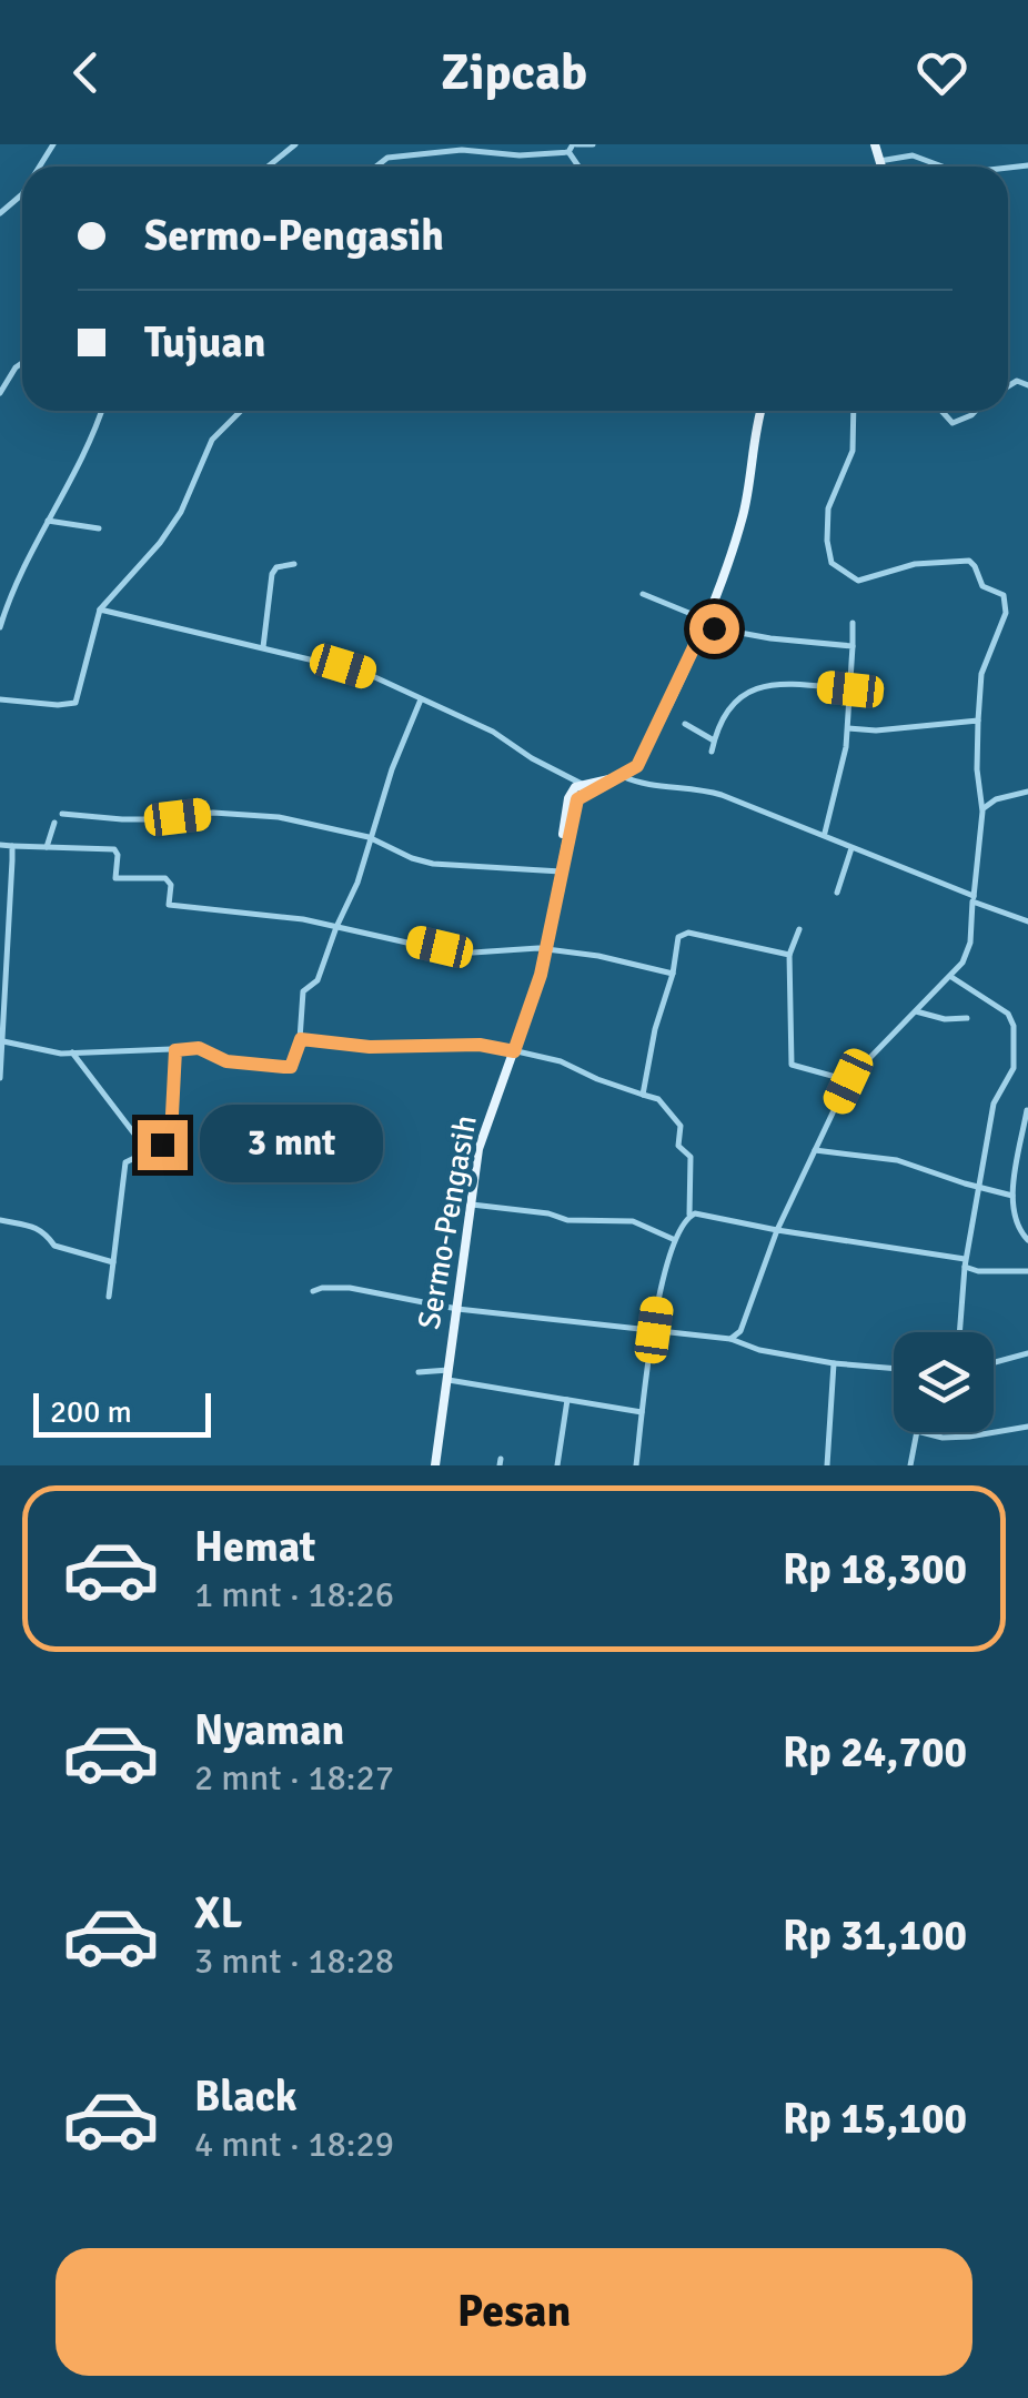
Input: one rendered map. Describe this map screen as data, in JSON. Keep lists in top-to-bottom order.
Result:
{
  "streets": {
    "main road": ["Sermo-Pengasih"]
  },
  "scale_bar": "200 m",
  "page": {
    "header": "Zipcab",
    "banner": ["Sermo-Pengasih", "Tujuan"],
    "bubble": "3 mnt",
    "scale": "200 m",
    "list": [
      {
        "name": "Hemat",
        "note": "1 mnt · 18:26",
        "value": "Rp 18,300"
      },
      {
        "name": "Nyaman",
        "note": "2 mnt · 18:27",
        "value": "Rp 24,700"
      },
      {
        "name": "XL",
        "note": "3 mnt · 18:28",
        "value": "Rp 31,100"
      },
      {
        "name": "Black",
        "note": "4 mnt · 18:29",
        "value": "Rp 15,100"
      }
    ],
    "buttons": "Pesan"
  }
}
